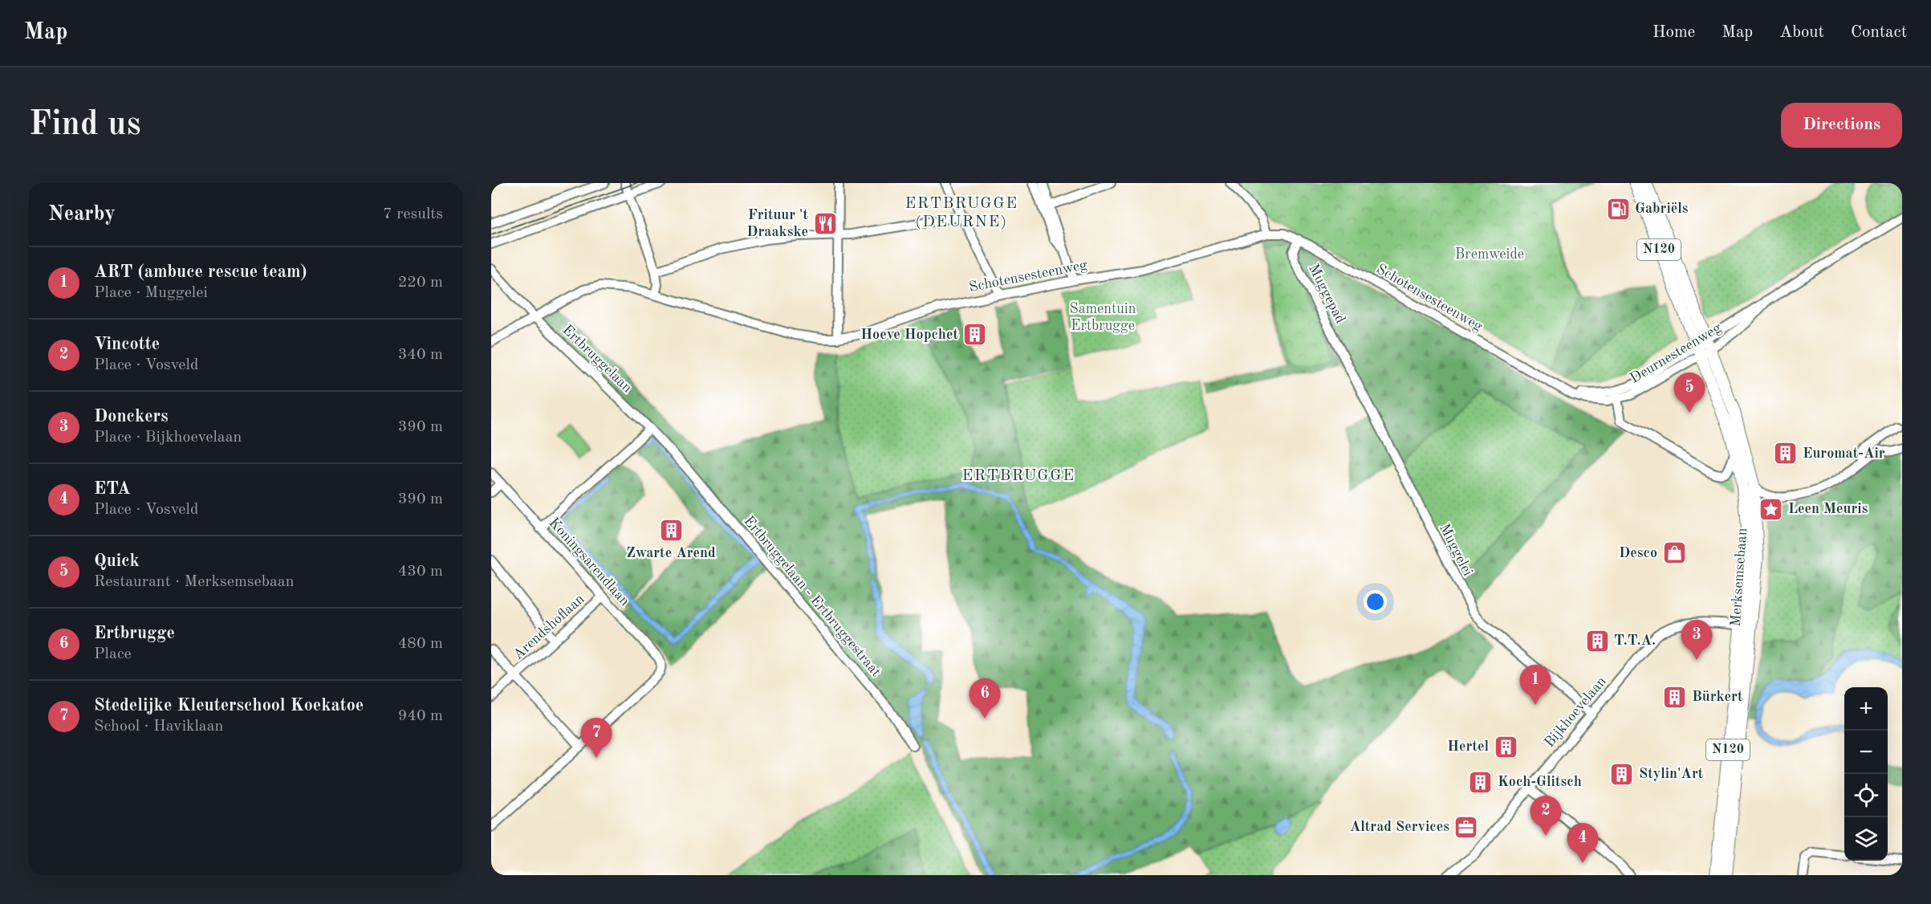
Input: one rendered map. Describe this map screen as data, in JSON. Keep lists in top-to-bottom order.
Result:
{
  "streets": {
    "main road": ["N120", "Merksemsebaan"],
    "street": [
      "Schotensesteenweg",
      "Muggepad",
      "Deurnesteenweg",
      "Ertbruggelaan",
      "Muggelei",
      "Koningsarendlaan",
      "Ertbruggelaan - Ertbruggestraat",
      "Arendshoflaan",
      "Bijkhoevelaan"
    ]
  },
  "crossings": [
    ["Schotensesteenweg", "Muggepad"],
    ["Schotensesteenweg", "Deurnesteenweg"],
    ["Schotensesteenweg", "Ertbruggelaan"],
    ["Muggepad", "Muggelei"],
    ["Deurnesteenweg", "Merksemsebaan"],
    ["Ertbruggelaan", "Ertbruggelaan - Ertbruggestraat"],
    ["Muggelei", "Bijkhoevelaan"],
    ["Koningsarendlaan", "Arendshoflaan"],
    ["Merksemsebaan", "Bijkhoevelaan"]
  ],
  "districts": ["ERTBRUGGE (DEURNE)", "ERTBRUGGE"],
  "parks": ["Bremweide", "Samentuin Ertbrugge"],
  "places": {
    "fuel station": ["Gabriëls"],
    "restaurant": ["Frituur 't Draakske"],
    "building": [
      "Hoeve Hopchet",
      "Euromat-Air",
      "Zwarte Arend",
      "T.T.A.",
      "Bürkert",
      "Hertel",
      "Stylin'Art",
      "Koch-Glitsch"
    ],
    "place": ["Leen Meuris"],
    "shop": ["Desco"],
    "office": ["Altrad Services"]
  },
  "page": {
    "header": "Map",
    "nav": [
      "Home",
      "Map",
      "About",
      "Contact"
    ],
    "buttons": "Directions",
    "title": "Find us",
    "heading": ["Nearby", "7 results"],
    "list": [
      {
        "mark": "1",
        "name": "ART (ambuce rescue team)",
        "note": "Place · Muggelei",
        "value": "220 m"
      },
      {
        "mark": "2",
        "name": "Vincotte",
        "note": "Place · Vosveld",
        "value": "340 m"
      },
      {
        "mark": "3",
        "name": "Donckers",
        "note": "Place · Bijkhoevelaan",
        "value": "390 m"
      },
      {
        "mark": "4",
        "name": "ETA",
        "note": "Place · Vosveld",
        "value": "390 m"
      },
      {
        "mark": "5",
        "name": "Quick",
        "note": "Restaurant · Merksemsebaan",
        "value": "430 m"
      },
      {
        "mark": "6",
        "name": "Ertbrugge",
        "note": "Place",
        "value": "480 m"
      },
      {
        "mark": "7",
        "name": "Stedelijke Kleuterschool Koekatoe",
        "note": "School · Haviklaan",
        "value": "940 m"
      }
    ],
    "pins": [
      "5",
      "3",
      "1",
      "6",
      "7",
      "2",
      "4"
    ],
    "map_buttons": ["+", "−"]
  }
}
